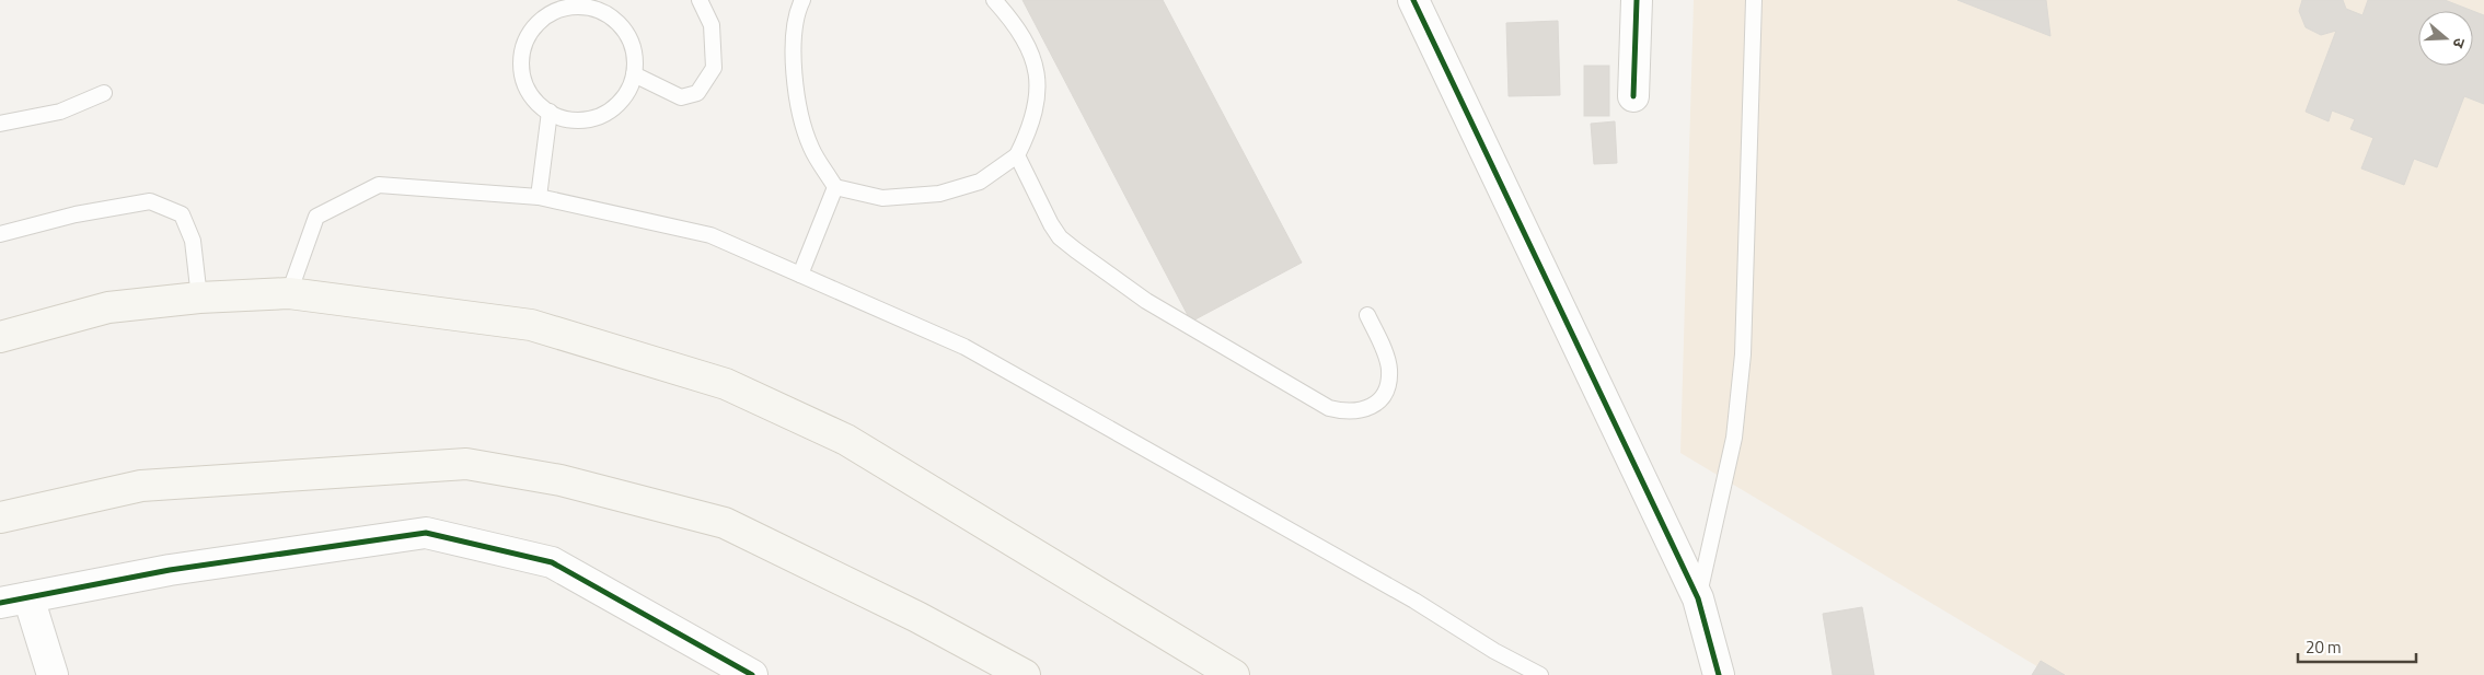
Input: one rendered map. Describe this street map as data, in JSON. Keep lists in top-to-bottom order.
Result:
{
  "scale_bar": "20 m",
  "north": "right"
}
